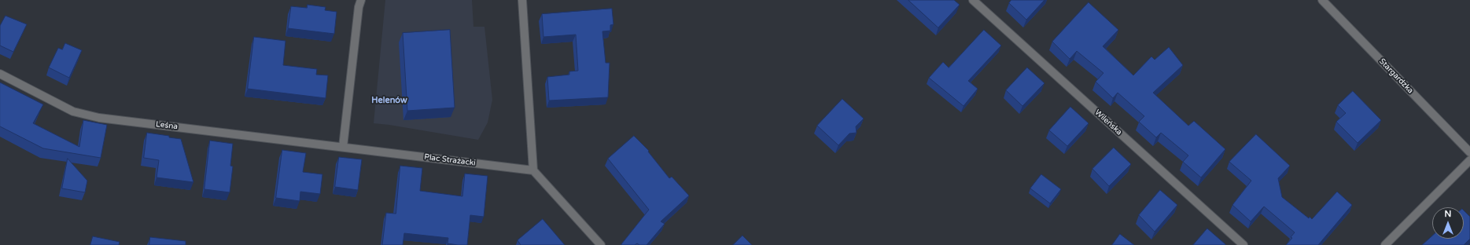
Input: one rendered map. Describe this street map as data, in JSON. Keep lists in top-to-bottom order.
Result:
{
  "streets": {
    "street": [
      "Stargardzka",
      "Wileńska",
      "Leśna",
      "Plac Strażacki"
    ]
  },
  "crossings": [
    ["Leśna", "Plac Strażacki"]
  ],
  "districts": ["Helenów"],
  "north": "top"
}
